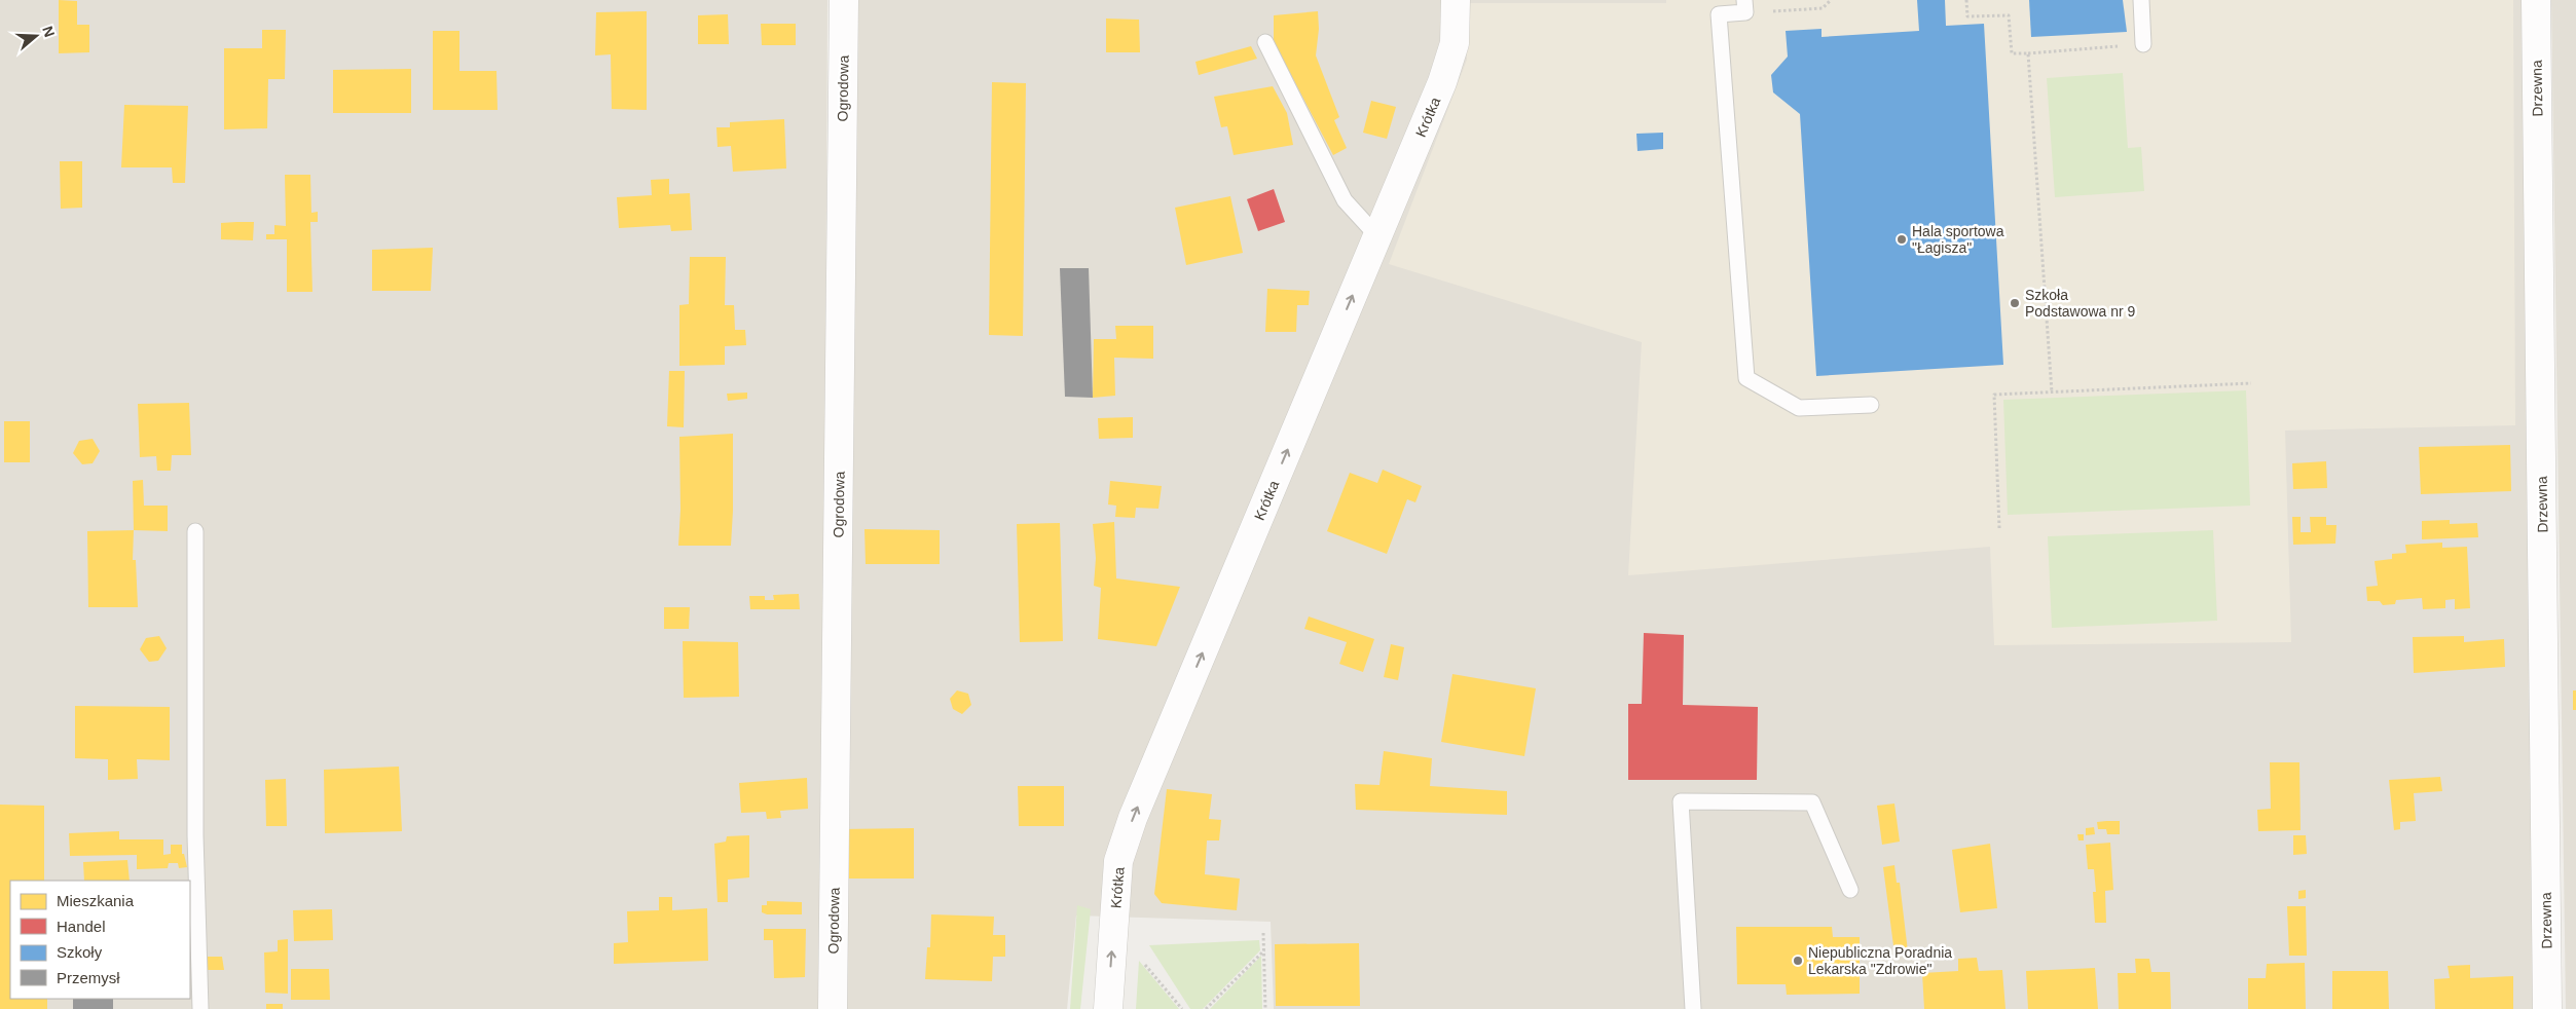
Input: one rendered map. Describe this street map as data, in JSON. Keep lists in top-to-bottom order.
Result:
{
  "streets": {
    "street": ["Ogrodowa", "Drzewna", "Krótka"]
  },
  "one_way": ["Krótka"],
  "places": ["Hala sportowa \"Łagisza\"", "Szkoła Podstawowa nr 9", "Niepubliczna Poradnia Lekarska \"Zdrowie\""],
  "legend": [
    "Mieszkania",
    "Handel",
    "Szkoły",
    "Przemysł"
  ],
  "north": "right"
}
